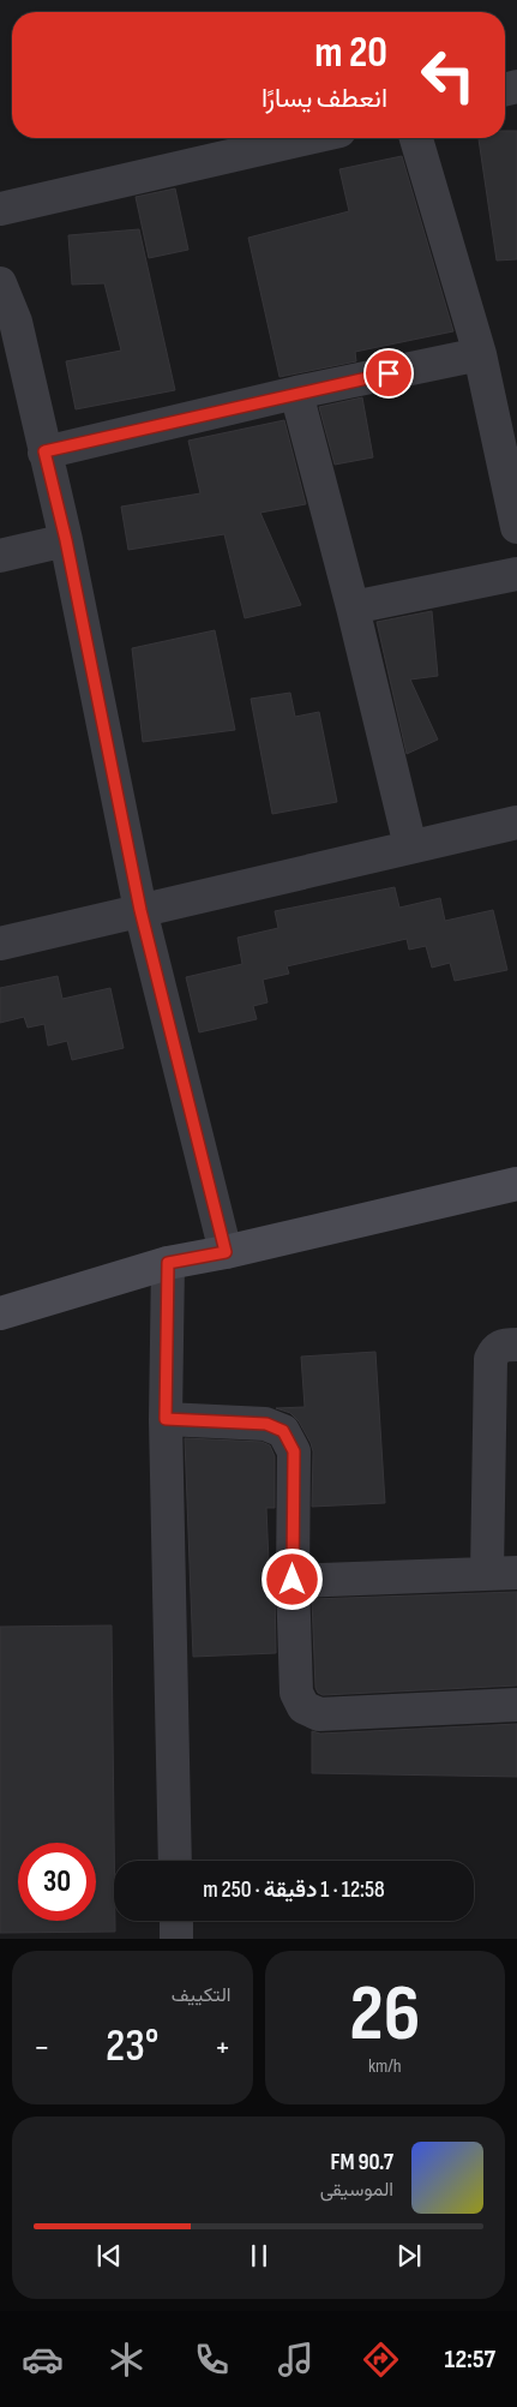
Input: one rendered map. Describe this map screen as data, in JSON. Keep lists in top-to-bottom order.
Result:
{
  "page": {
    "turn": ["20 m", "انعطف يسارًا"],
    "limit": "30",
    "trip": "12:58 · 1 دقيقة · 250 m",
    "tile": [
      ["26", "km/h"],
      "التكييف"
    ],
    "heat": ["−", "23°", "+"],
    "song": ["90.7 FM", "الموسيقى"],
    "tabs": "12:57"
  }
}
